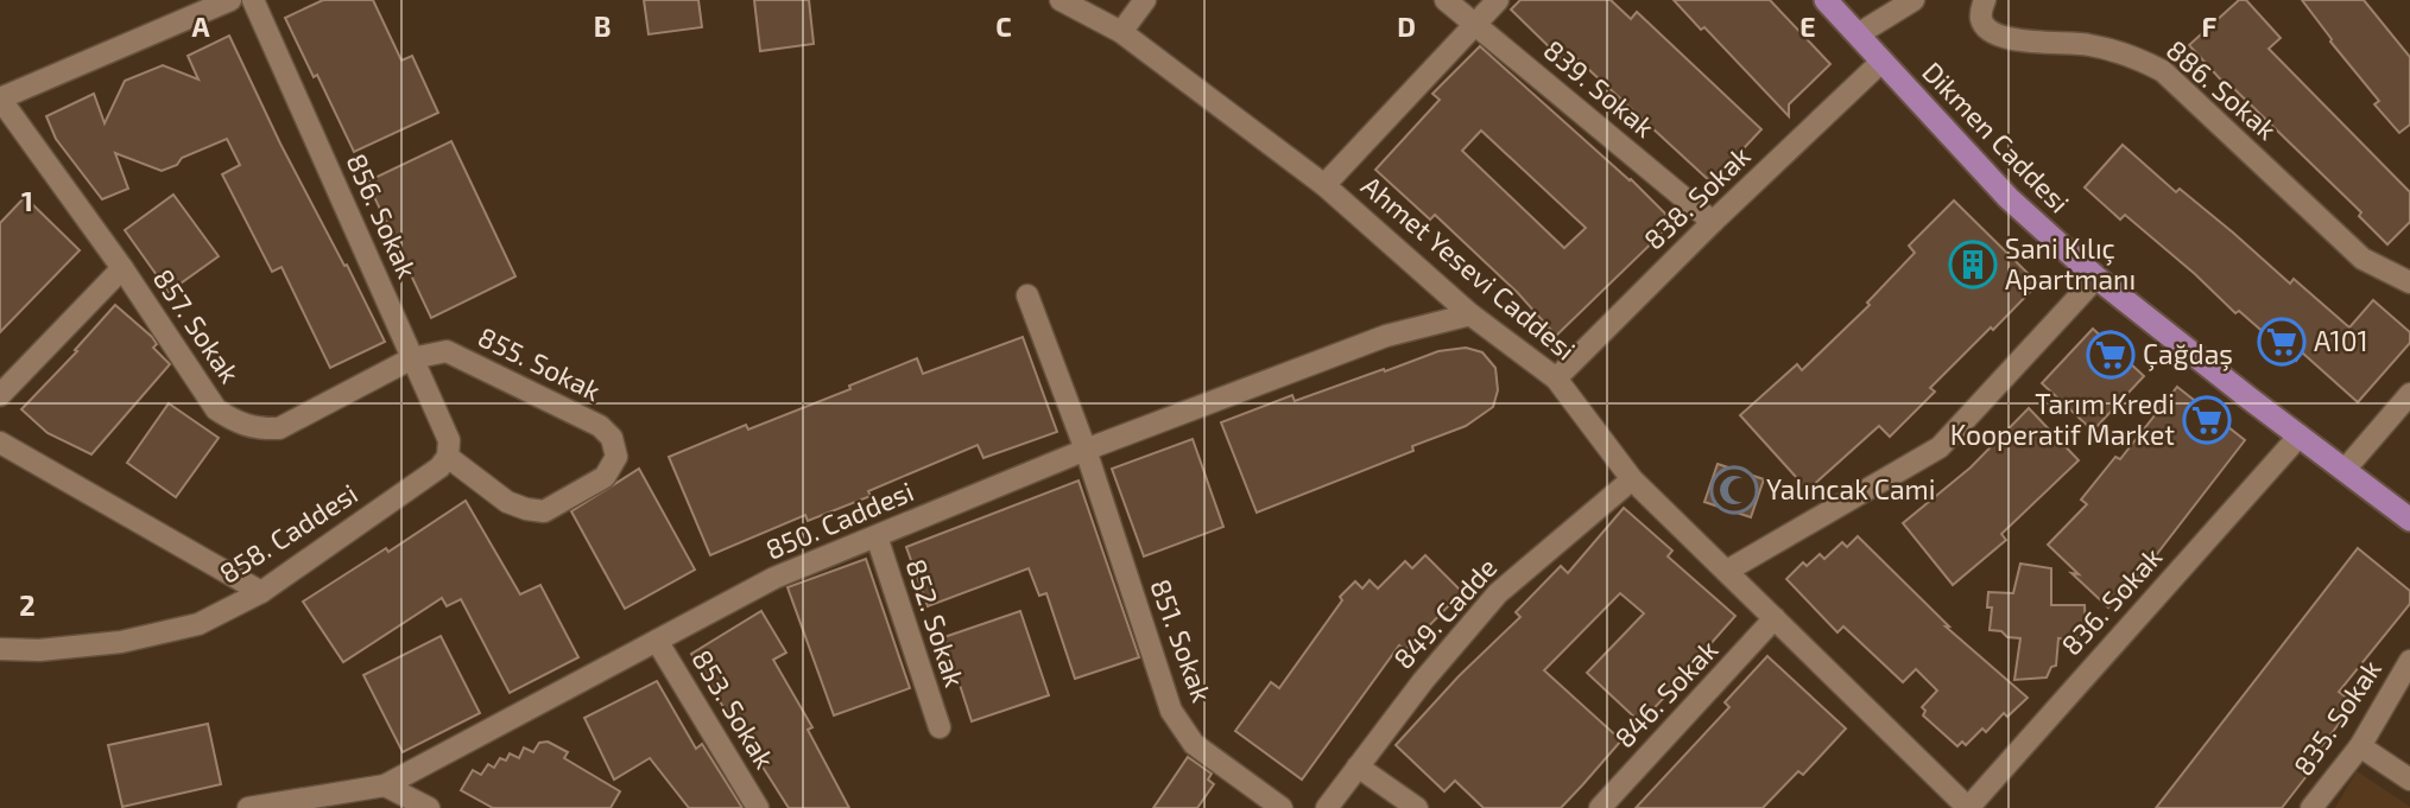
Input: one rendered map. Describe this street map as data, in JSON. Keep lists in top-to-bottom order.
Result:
{
  "streets": {
    "main road": ["Dikmen Caddesi"],
    "street": [
      "839. Sokak",
      "886. Sokak",
      "838. Sokak",
      "856. Sokak",
      "Ahmet Yesevi Caddesi",
      "857. Sokak",
      "855. Sokak",
      "850. Caddesi",
      "858. Caddesi",
      "836. Sokak",
      "849. Cadde",
      "852. Sokak",
      "851. Sokak",
      "846. Sokak",
      "853. Sokak",
      "835. Sokak"
    ]
  },
  "crossings": [
    ["839. Sokak", "838. Sokak"],
    ["Dikmen Caddesi", "838. Sokak"],
    ["Dikmen Caddesi", "836. Sokak"],
    ["838. Sokak", "Ahmet Yesevi Caddesi"],
    ["856. Sokak", "857. Sokak"],
    ["856. Sokak", "855. Sokak"],
    ["856. Sokak", "858. Caddesi"],
    ["Ahmet Yesevi Caddesi", "850. Caddesi"],
    ["Ahmet Yesevi Caddesi", "836. Sokak"],
    ["Ahmet Yesevi Caddesi", "849. Cadde"],
    ["Ahmet Yesevi Caddesi", "846. Sokak"],
    ["857. Sokak", "855. Sokak"],
    ["855. Sokak", "858. Caddesi"],
    ["850. Caddesi", "852. Sokak"],
    ["850. Caddesi", "851. Sokak"],
    ["850. Caddesi", "853. Sokak"]
  ],
  "places": {
    "building": ["Sani Kılıç Apartmanı"],
    "supermarket": ["A101", "Çağdaş", "Tarım Kredi Kooperatif Market"],
    "mosque": ["Yalıncak Cami"]
  },
  "grid": {
    "columns": [
      "A",
      "B",
      "C",
      "D",
      "E",
      "F"
    ],
    "rows": ["1", "2"]
  }
}
